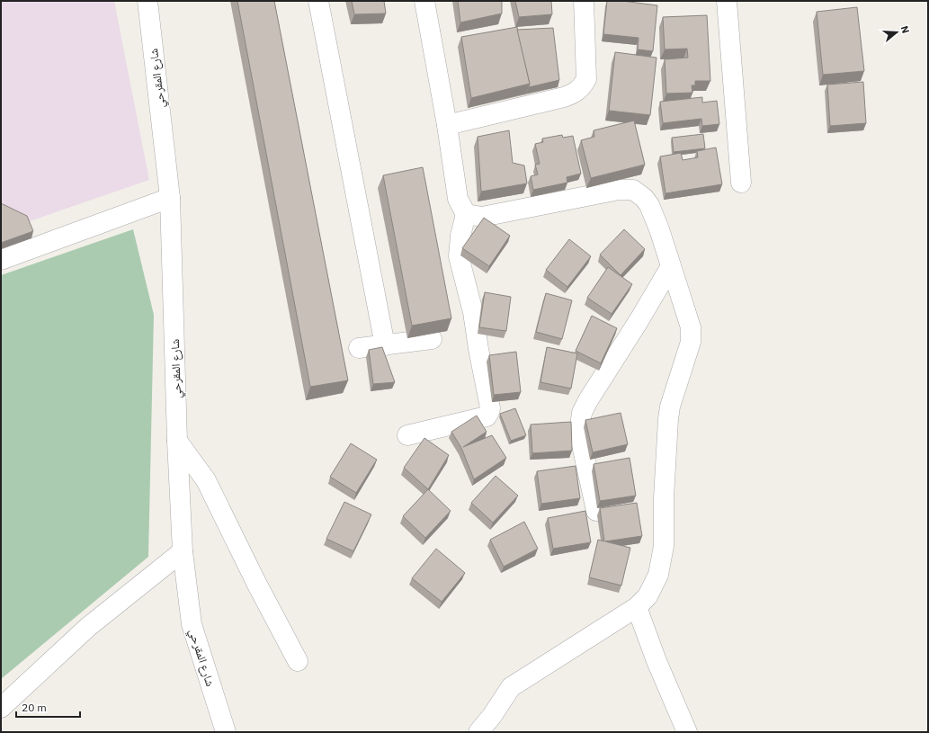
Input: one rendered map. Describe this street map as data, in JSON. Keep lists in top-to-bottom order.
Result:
{
  "streets": {
    "street": ["شارع المقرحي"]
  },
  "scale_bar": "20 m",
  "north": "right"
}
